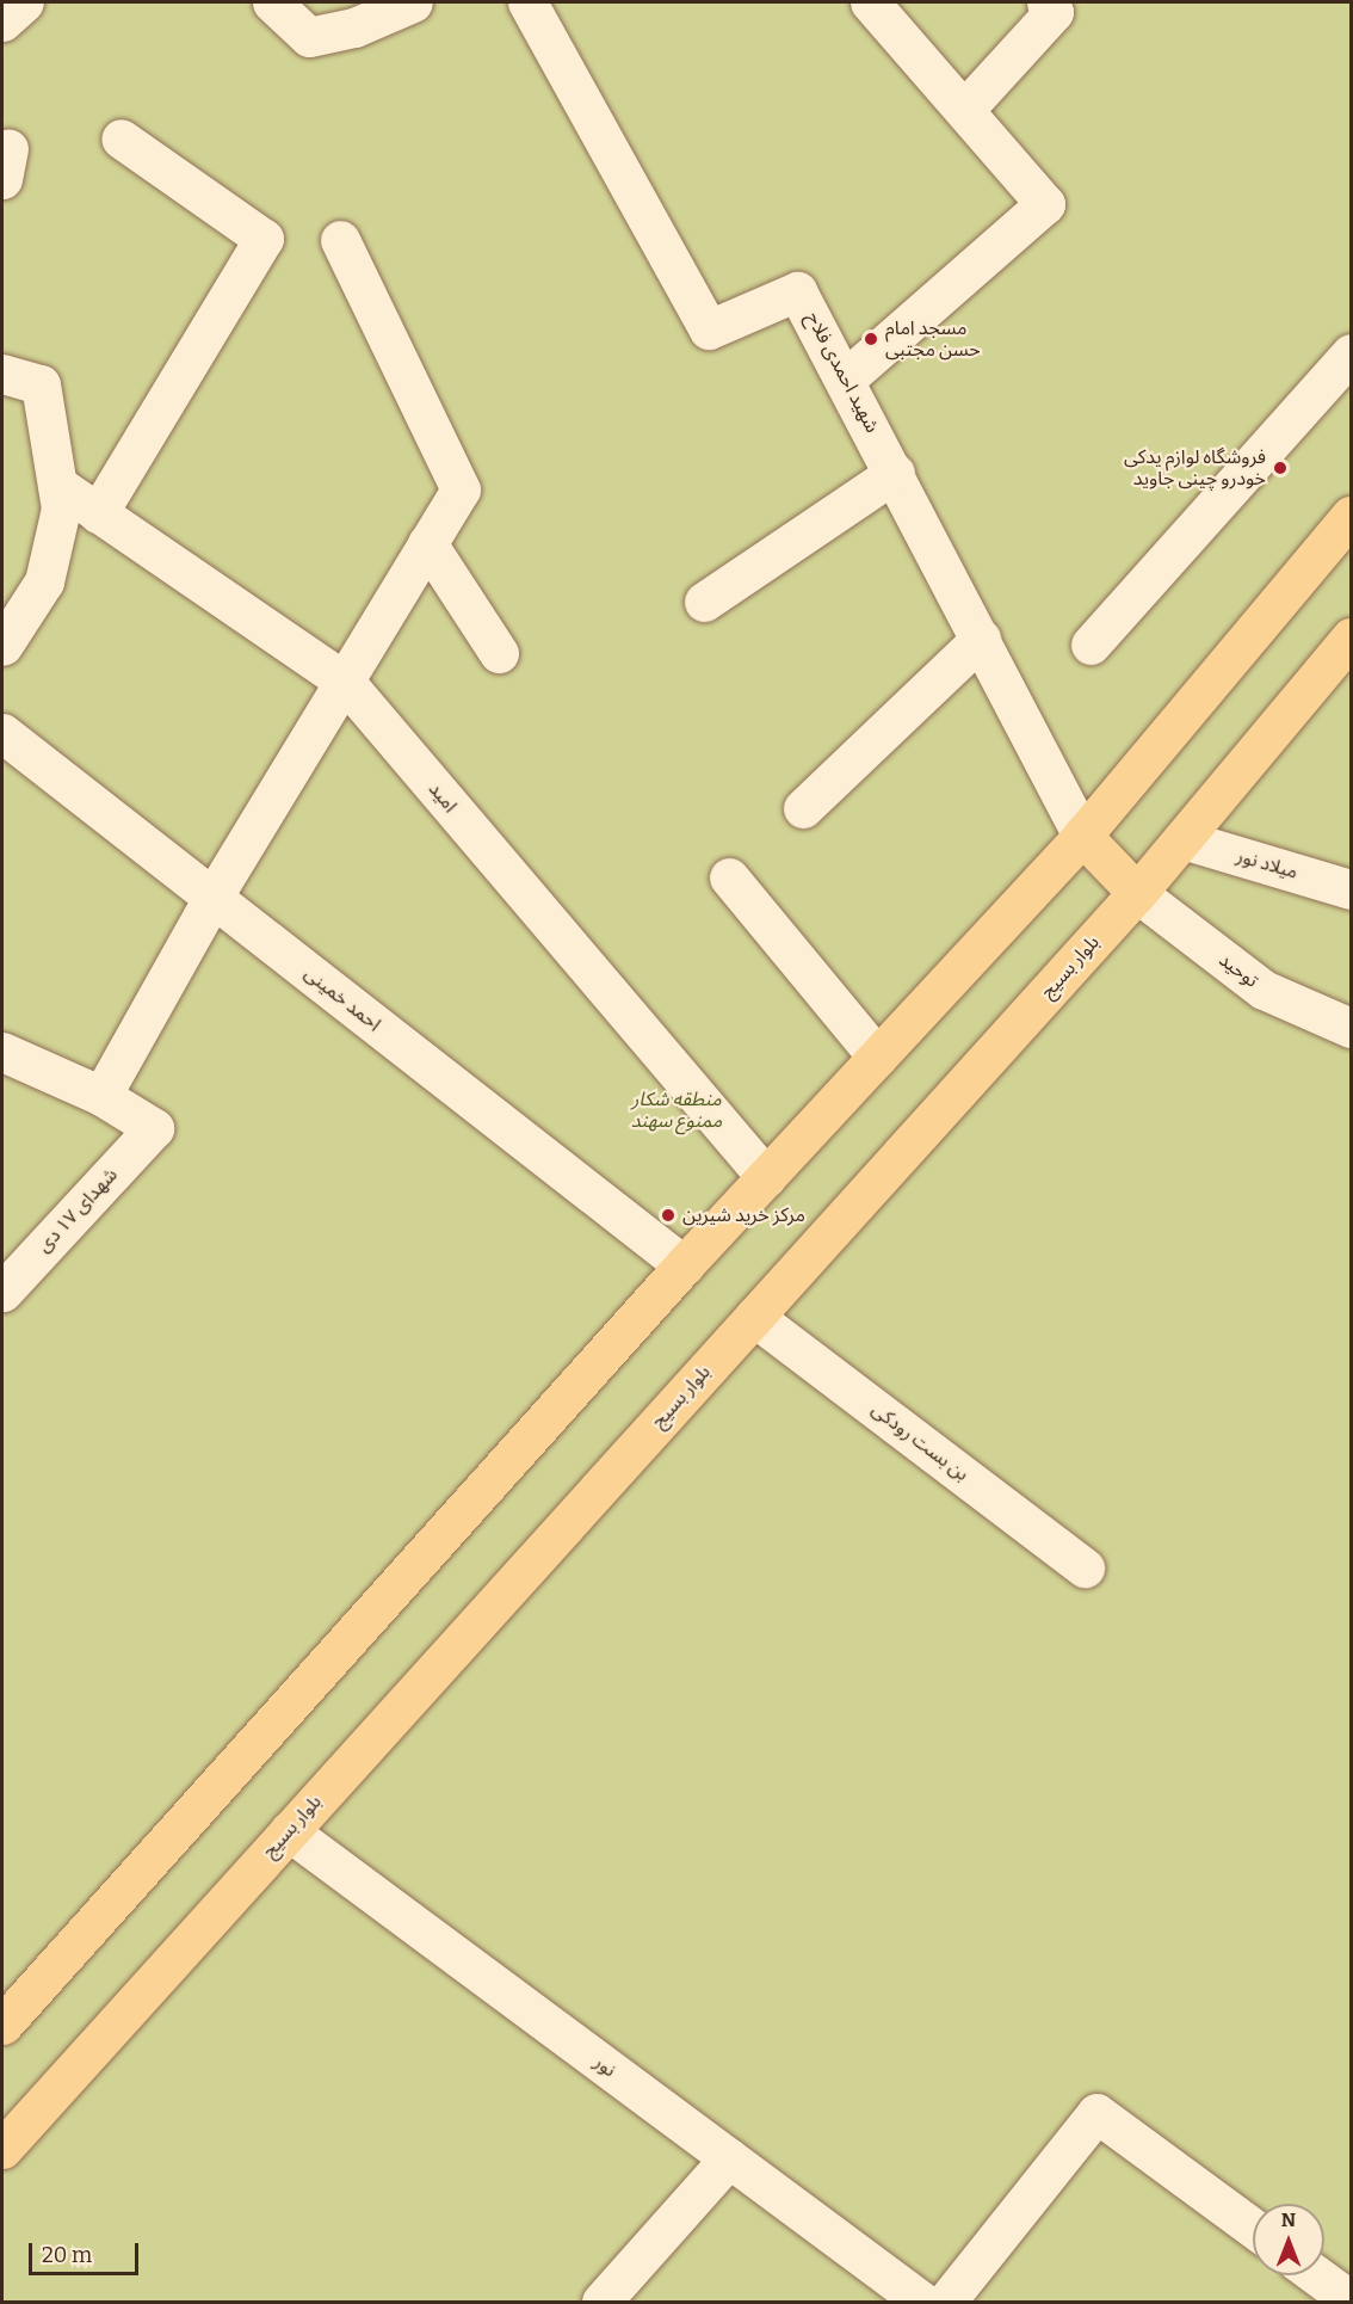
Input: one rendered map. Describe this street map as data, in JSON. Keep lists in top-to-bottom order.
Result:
{
  "streets": {
    "main road": ["بلوار بسیج"],
    "street": [
      "شهید احمدی فلاح",
      "امید",
      "میلاد نور",
      "توحید",
      "احمد خمینی",
      "شهدای ۱۷ دی",
      "بن بست رودکی",
      "نور"
    ]
  },
  "crossings": [
    ["میلاد نور", "بلوار بسیج"],
    ["بلوار بسیج", "توحید"],
    ["بلوار بسیج", "بن بست رودکی"],
    ["بلوار بسیج", "نور"]
  ],
  "parks": ["منطقه شکار ممنوع سهند"],
  "places": ["مسجد امام حسن مجتبی", "فروشگاه لوازم یدکی خودرو چینی جاوید", "مرکز خرید شیرین"],
  "scale_bar": "20 m",
  "north": "top"
}
